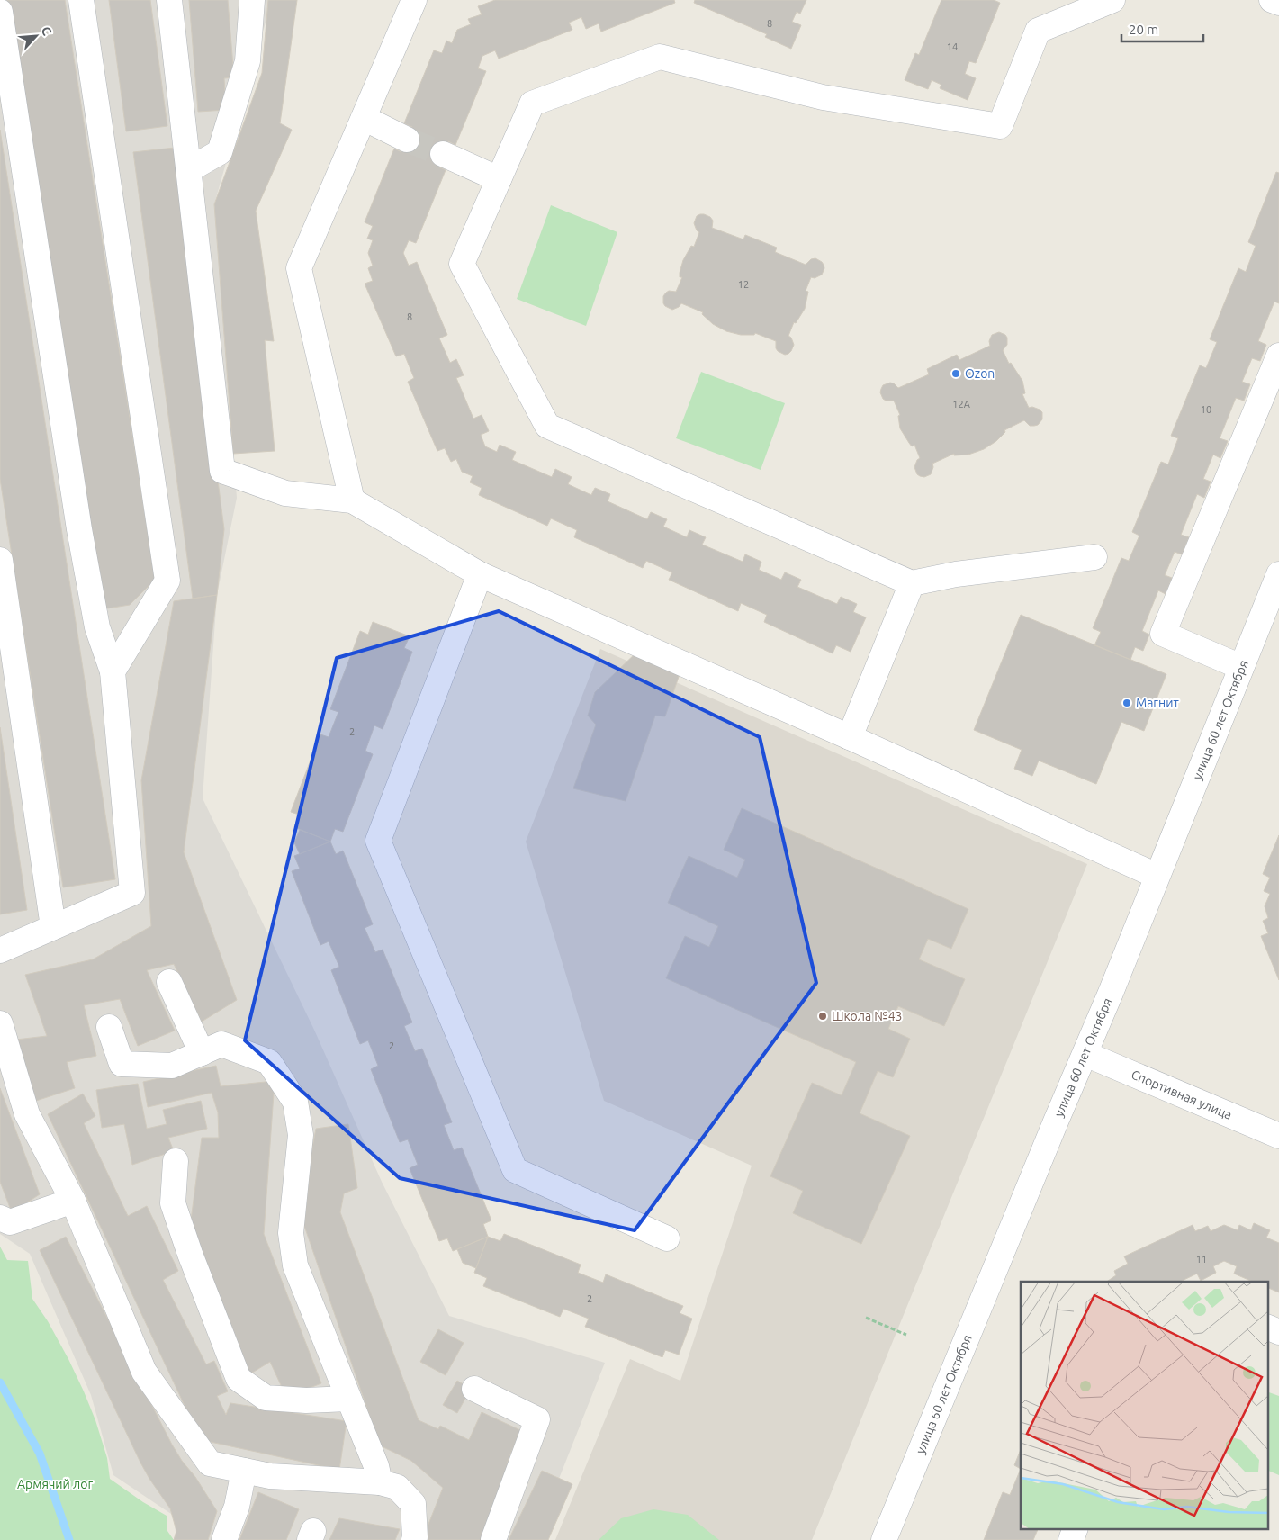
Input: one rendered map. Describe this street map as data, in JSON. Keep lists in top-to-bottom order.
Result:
{
  "streets": {
    "street": ["улица 60 лет Октября", "Спортивная улица"]
  },
  "crossings": [
    ["улица 60 лет Октября", "Спортивная улица"]
  ],
  "parks": ["Армячий лог"],
  "places": ["Ozon", "Магнит", "Школа №43"],
  "house_numbers": [
    "8",
    "14",
    "12",
    "8",
    "12А",
    "10",
    "2",
    "2",
    "11",
    "2"
  ],
  "scale_bar": "20 m",
  "north": "top right"
}
